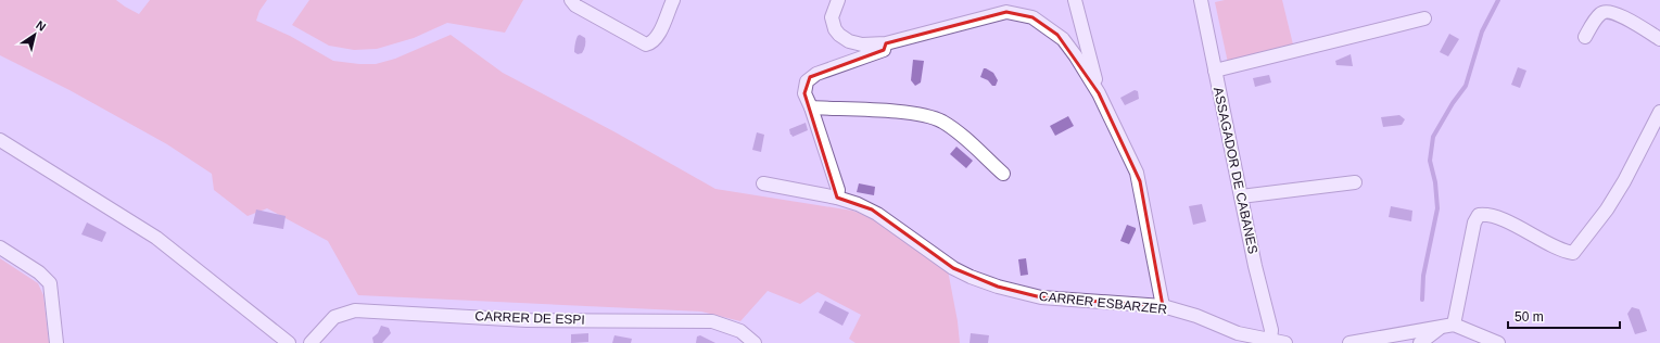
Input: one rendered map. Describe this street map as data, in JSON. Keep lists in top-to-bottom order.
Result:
{
  "streets": {
    "street": ["ASSAGADOR DE CABANES", "CARRER ESBARZER", "CARRER DE ESPI"]
  },
  "crossings": [
    ["ASSAGADOR DE CABANES", "CARRER ESBARZER"]
  ],
  "scale_bar": "50 m",
  "north": "top right"
}
